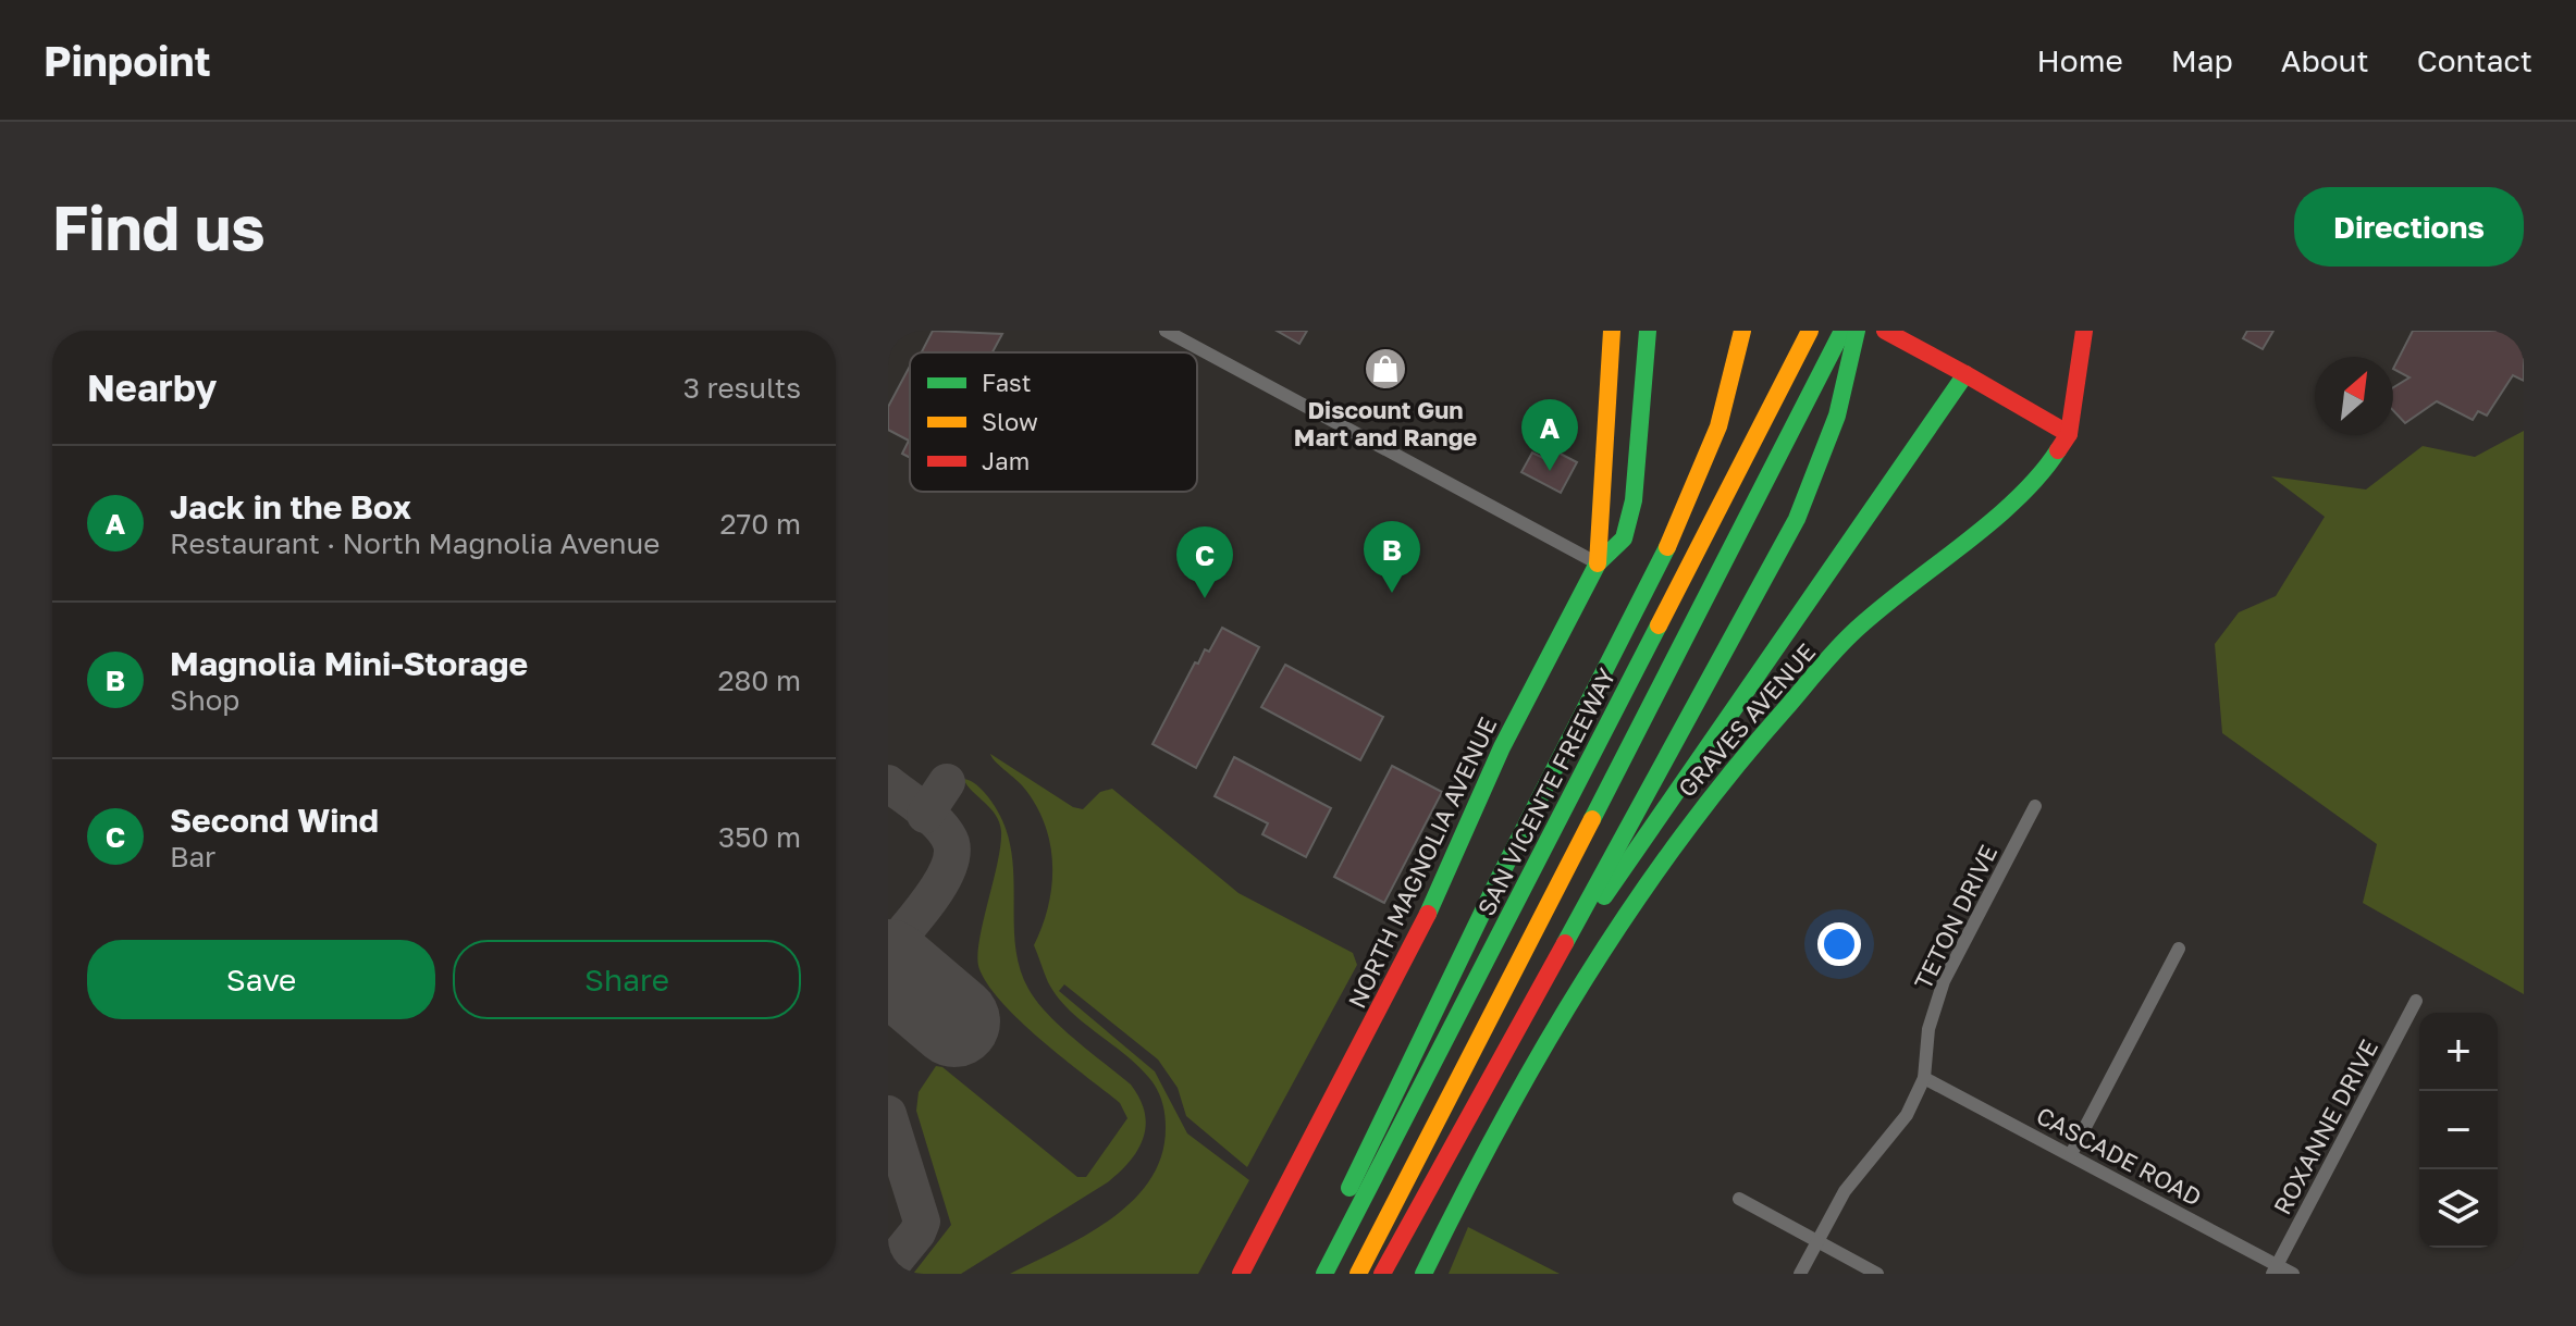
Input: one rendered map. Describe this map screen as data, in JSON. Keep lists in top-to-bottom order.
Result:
{
  "streets": {
    "main road": ["GRAVES AVENUE", "SAN VICENTE FREEWAY", "NORTH MAGNOLIA AVENUE"],
    "street": ["TETON DRIVE", "ROXANNE DRIVE", "CASCADE ROAD"]
  },
  "crossings": [
    ["TETON DRIVE", "CASCADE ROAD"],
    ["ROXANNE DRIVE", "CASCADE ROAD"]
  ],
  "places": {
    "shop": ["Discount Gun Mart and Range"]
  },
  "legend": ["Fast", "Slow", "Jam"],
  "north": "top right",
  "page": {
    "header": "Pinpoint",
    "nav": [
      "Home",
      "Map",
      "About",
      "Contact"
    ],
    "buttons": [
      "Directions",
      ["Save", "Share"]
    ],
    "title": "Find us",
    "heading": ["Nearby", "3 results"],
    "pins": ["A", "B", "C"],
    "list": [
      {
        "mark": "A",
        "name": "Jack in the Box",
        "note": "Restaurant · North Magnolia Avenue",
        "value": "270 m"
      },
      {
        "mark": "B",
        "name": "Magnolia Mini-Storage",
        "note": "Shop",
        "value": "280 m"
      },
      {
        "mark": "C",
        "name": "Second Wind",
        "note": "Bar",
        "value": "350 m"
      }
    ],
    "map_buttons": ["+", "−"]
  }
}
